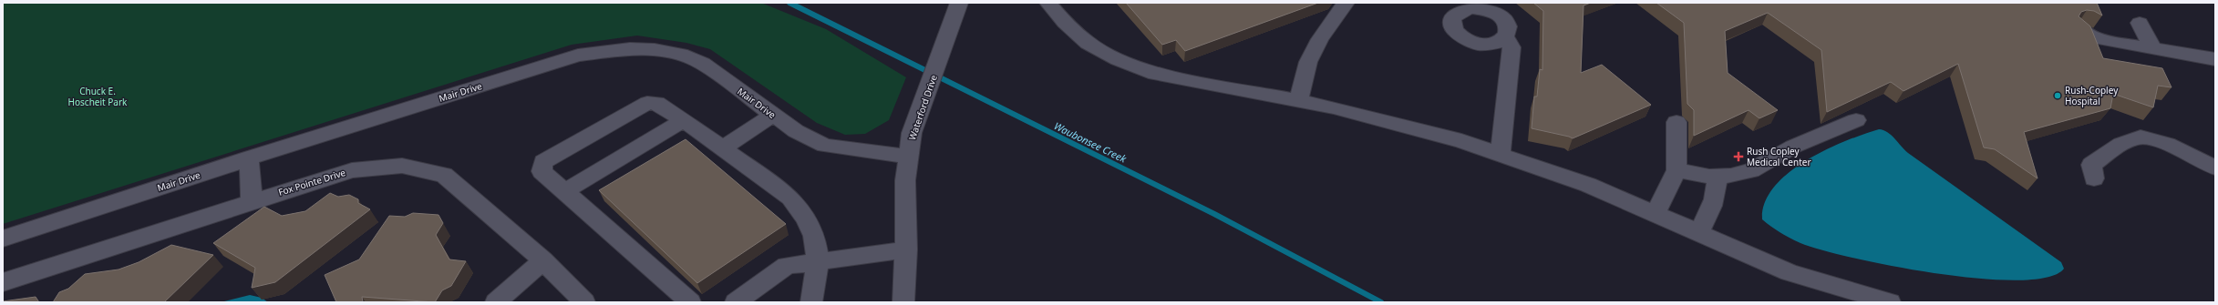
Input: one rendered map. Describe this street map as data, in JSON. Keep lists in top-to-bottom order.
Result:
{
  "streets": {
    "street": ["Mair Drive", "Waterford Drive", "Fox Pointe Drive"]
  },
  "crossings": [
    ["Mair Drive", "Waterford Drive"]
  ],
  "water": ["Waubonsee Creek"],
  "parks": ["Chuck E. Hoscheit Park"],
  "places": {
    "other": ["Rush-Copley Hospital"],
    "health": ["Rush Copley Medical Center"]
  }
}
